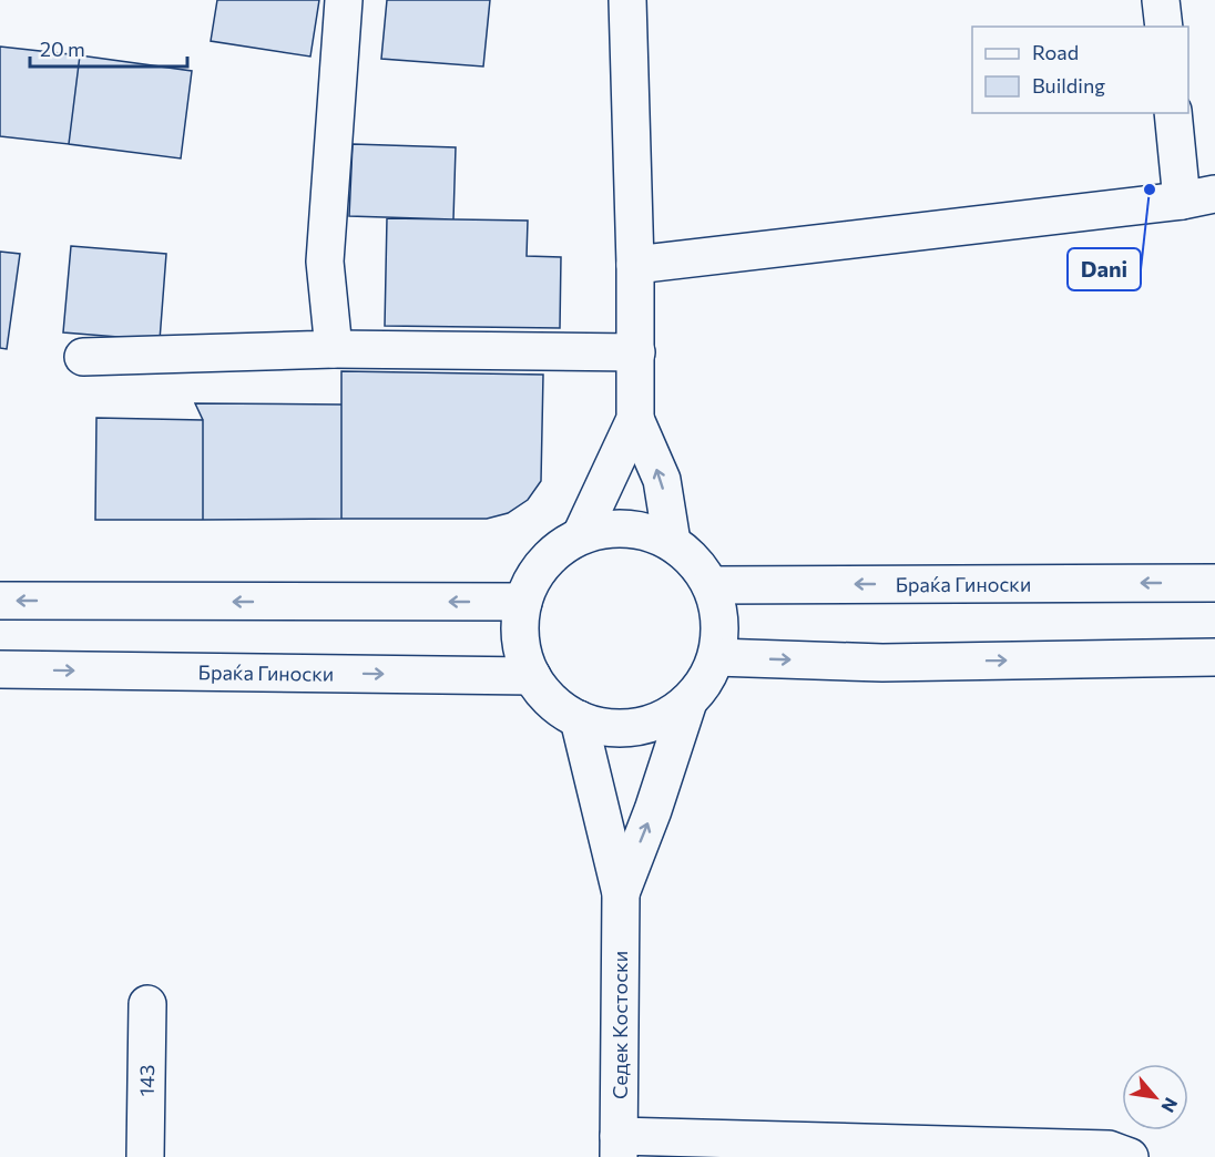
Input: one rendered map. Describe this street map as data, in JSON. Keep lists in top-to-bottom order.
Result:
{
  "streets": {
    "street": ["Браќа Гиноски", "Седек Костоски", "143"]
  },
  "places": ["Dani"],
  "legend": ["Road", "Building"],
  "scale_bar": "20 m",
  "north": "bottom right"
}
